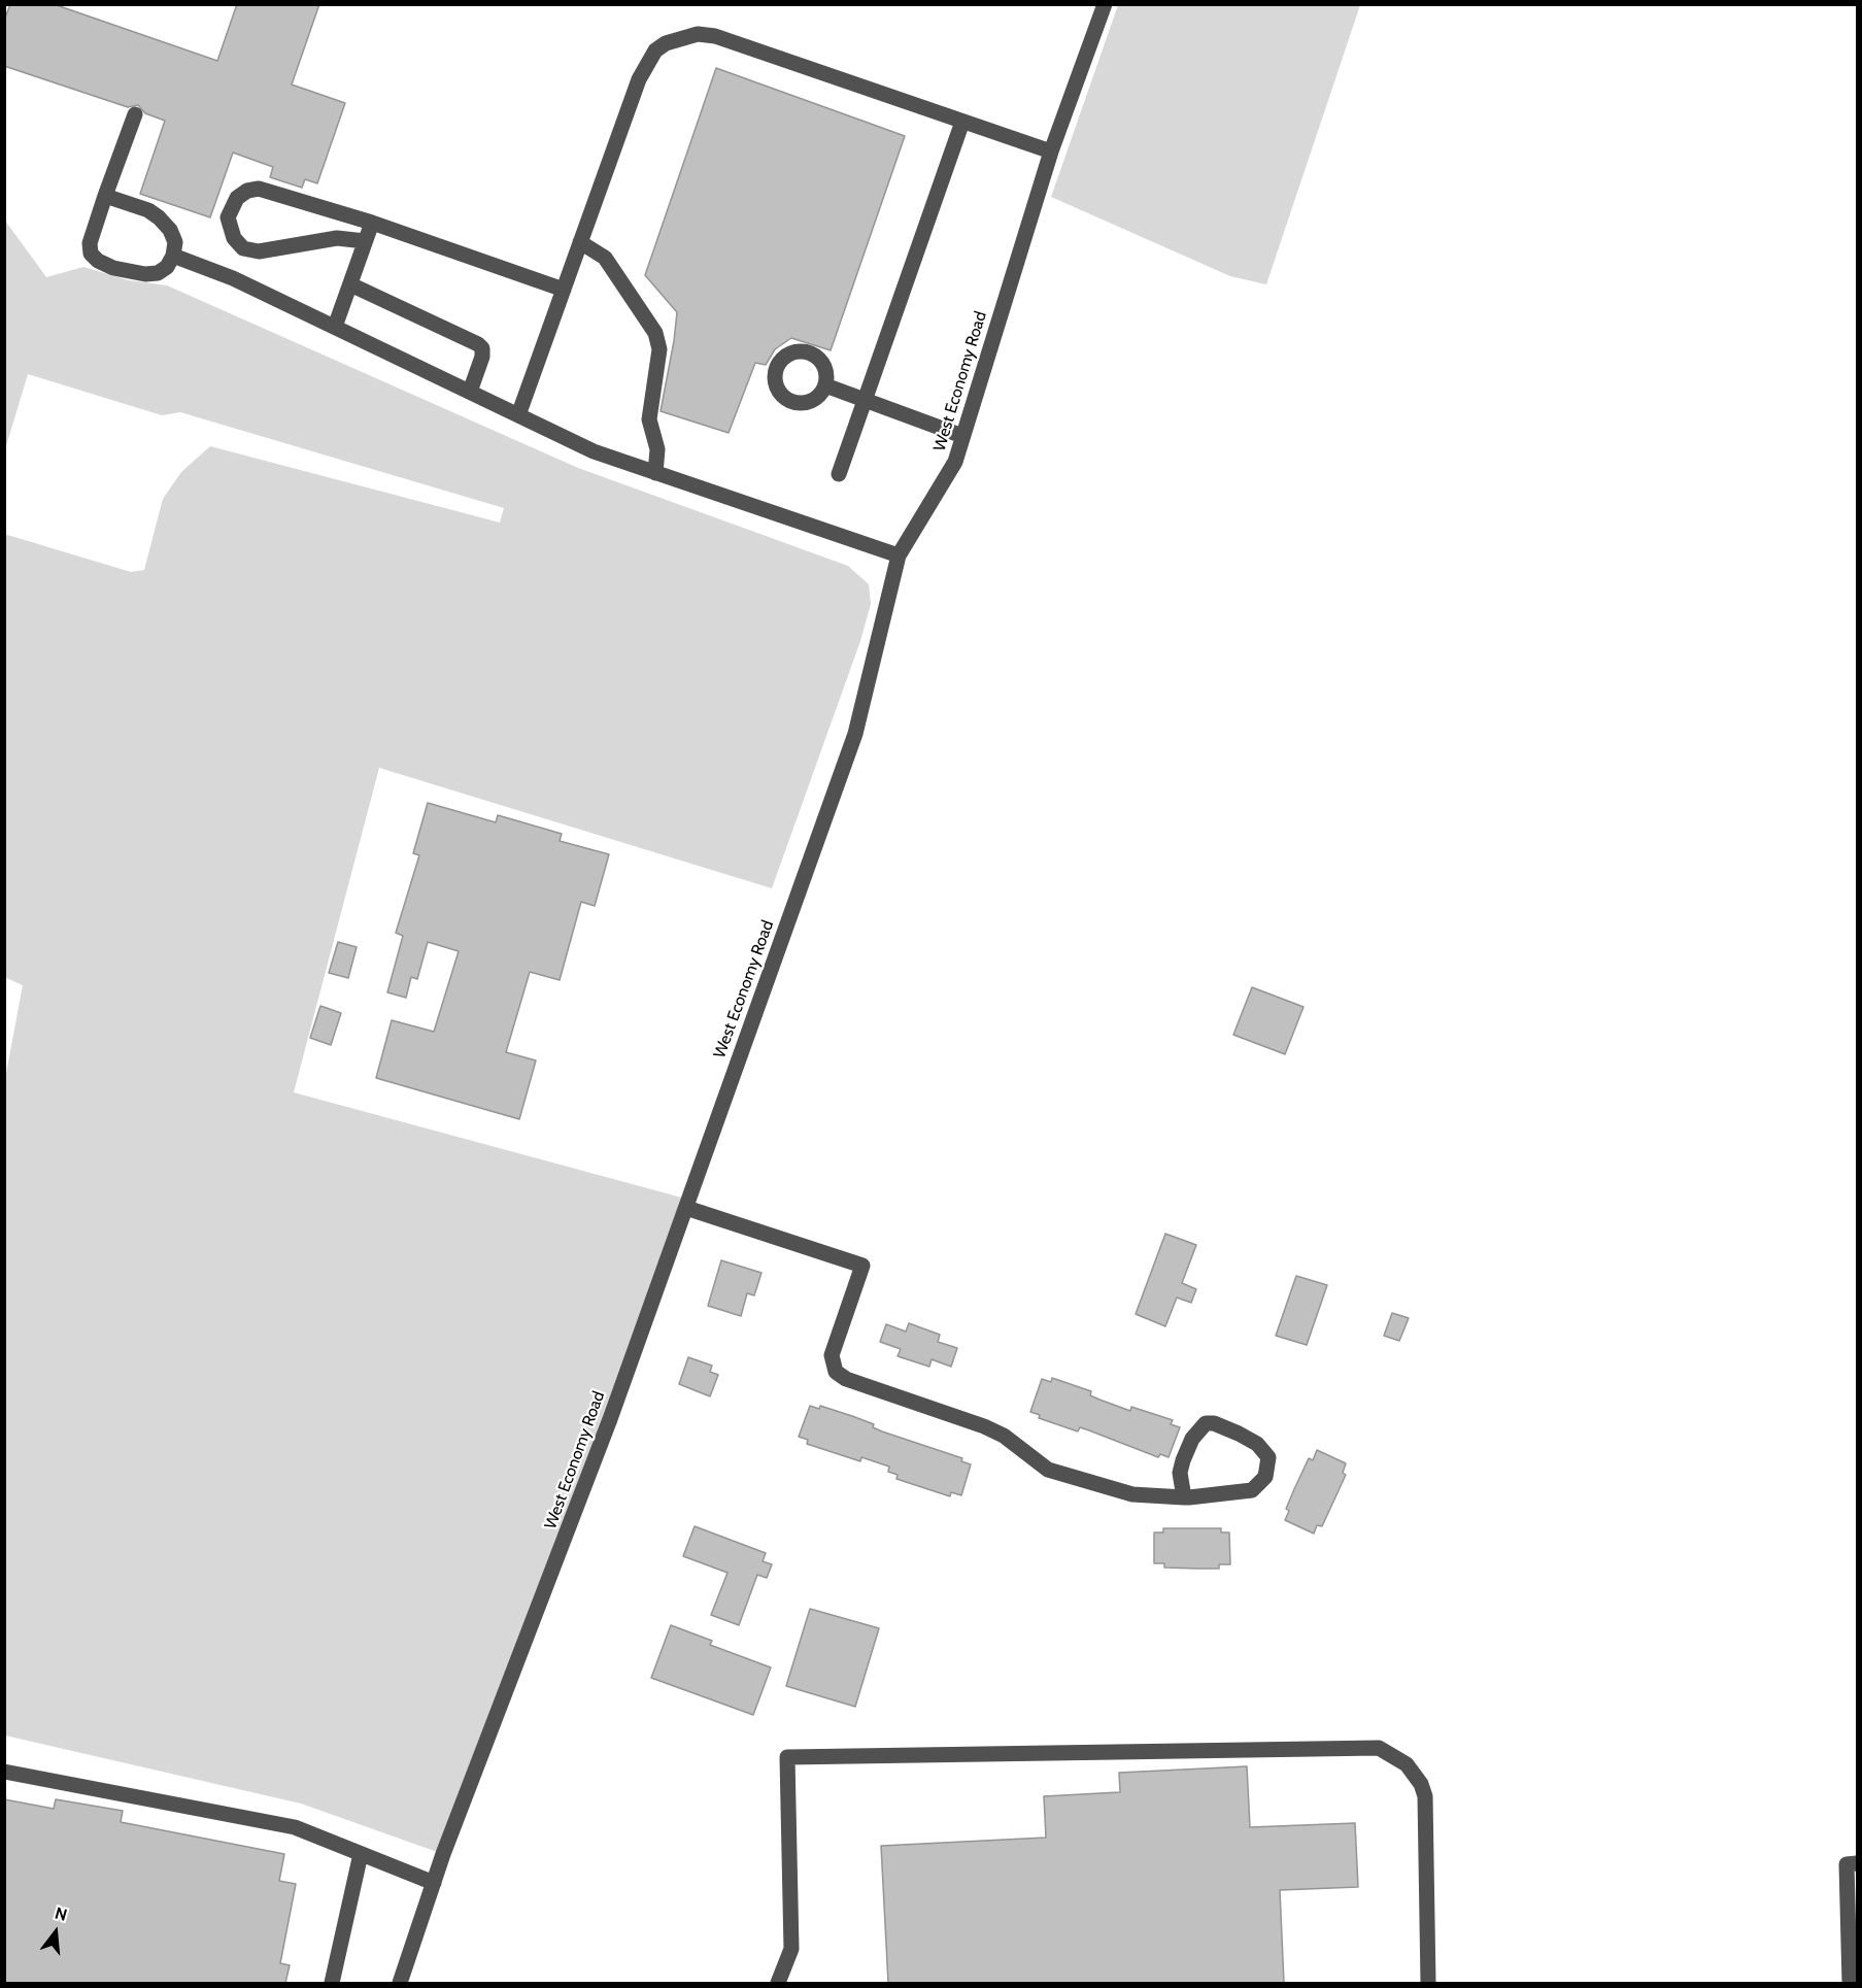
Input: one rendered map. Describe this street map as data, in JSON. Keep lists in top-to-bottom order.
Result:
{
  "streets": {
    "street": ["West Economy Road"]
  },
  "north": "top"
}
